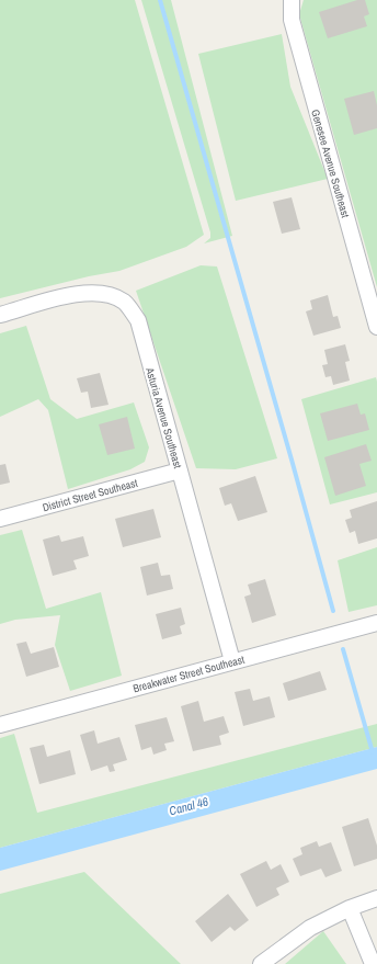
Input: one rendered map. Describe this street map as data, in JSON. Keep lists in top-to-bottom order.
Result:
{
  "streets": {
    "street": [
      "Genesee Avenue Southeast",
      "Asturia Avenue Southeast",
      "District Street Southeast",
      "Breakwater Street Southeast"
    ]
  },
  "crossings": [
    ["Asturia Avenue Southeast", "District Street Southeast"],
    ["Asturia Avenue Southeast", "Breakwater Street Southeast"]
  ],
  "water": ["Canal 46"]
}
